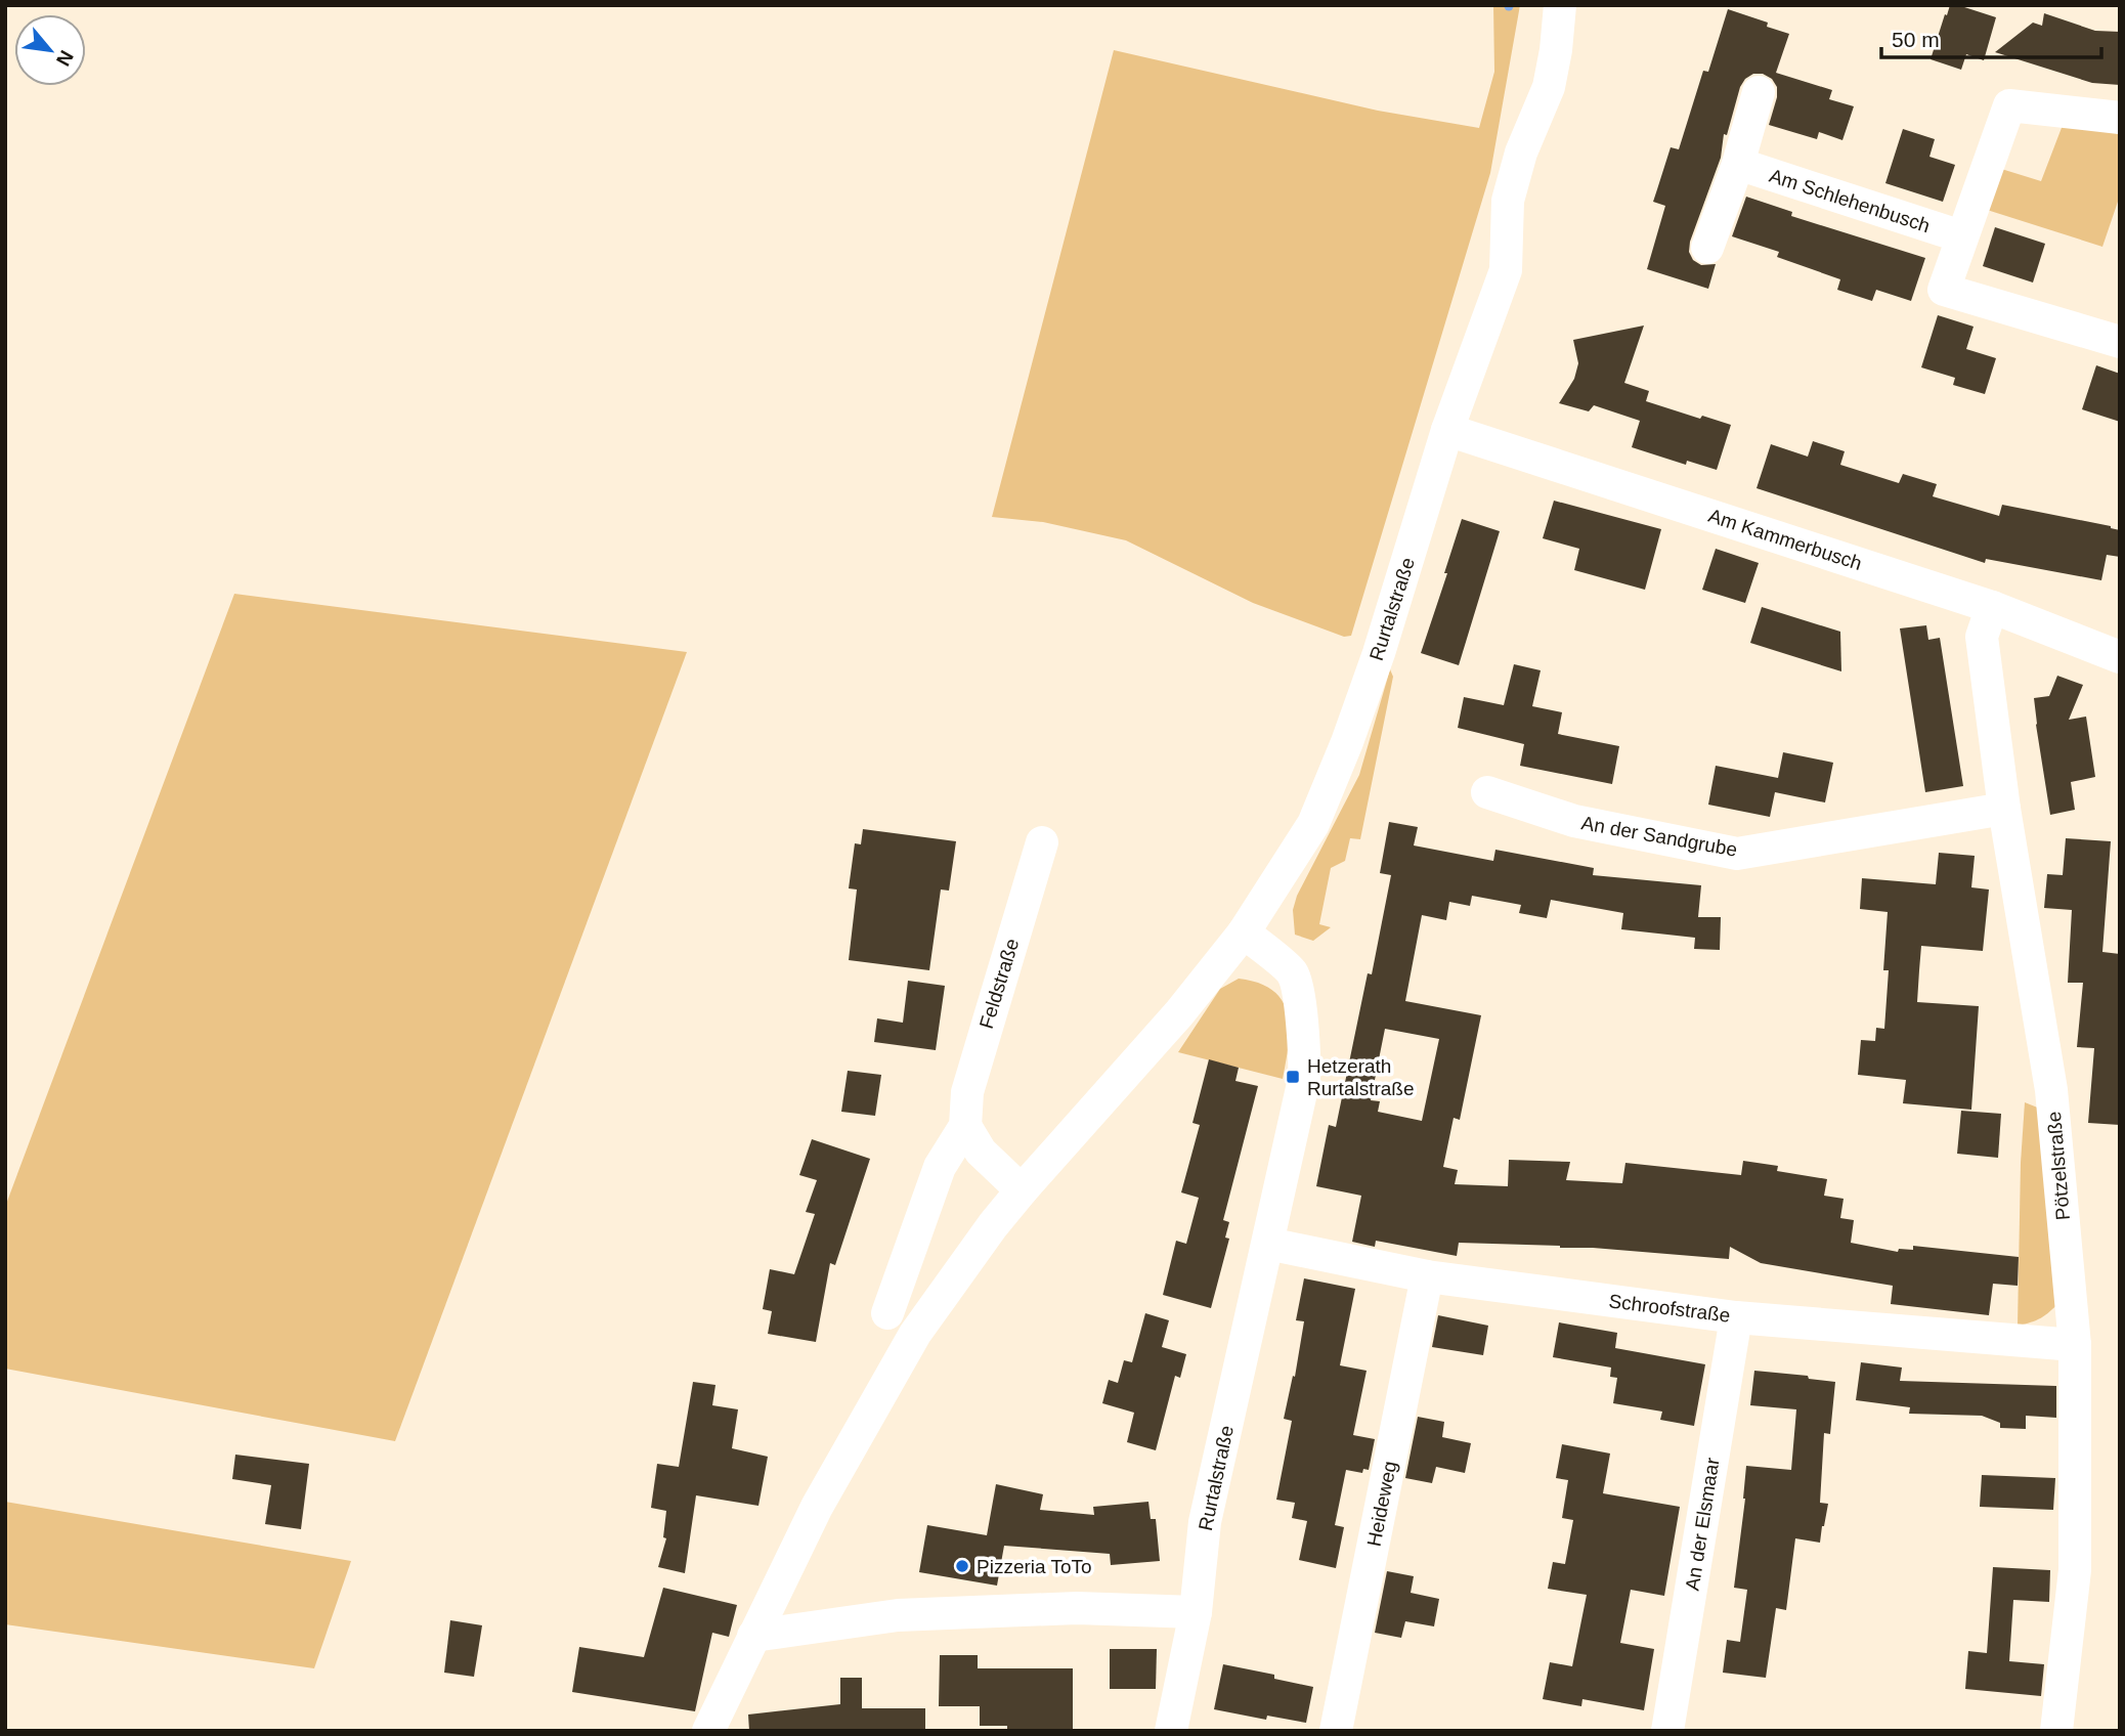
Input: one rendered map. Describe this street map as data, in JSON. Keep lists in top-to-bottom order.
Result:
{
  "streets": {
    "street": [
      "Am Schlehenbusch",
      "Am Kammerbusch",
      "Rurtalstraße",
      "An der Sandgrube",
      "Feldstraße",
      "Pötzelstraße",
      "Schroofstraße",
      "Heideweg",
      "An der Elsmaar"
    ]
  },
  "crossings": [
    ["Am Kammerbusch", "Rurtalstraße"],
    ["Am Kammerbusch", "Pötzelstraße"],
    ["Rurtalstraße", "Schroofstraße"],
    ["An der Sandgrube", "Pötzelstraße"],
    ["Pötzelstraße", "Schroofstraße"],
    ["Schroofstraße", "Heideweg"],
    ["Schroofstraße", "An der Elsmaar"]
  ],
  "places": {
    "transit": ["Hetzerath Rurtalstraße"],
    "other": ["Pizzeria ToTo"]
  },
  "scale_bar": "50 m",
  "north": "bottom right"
}
